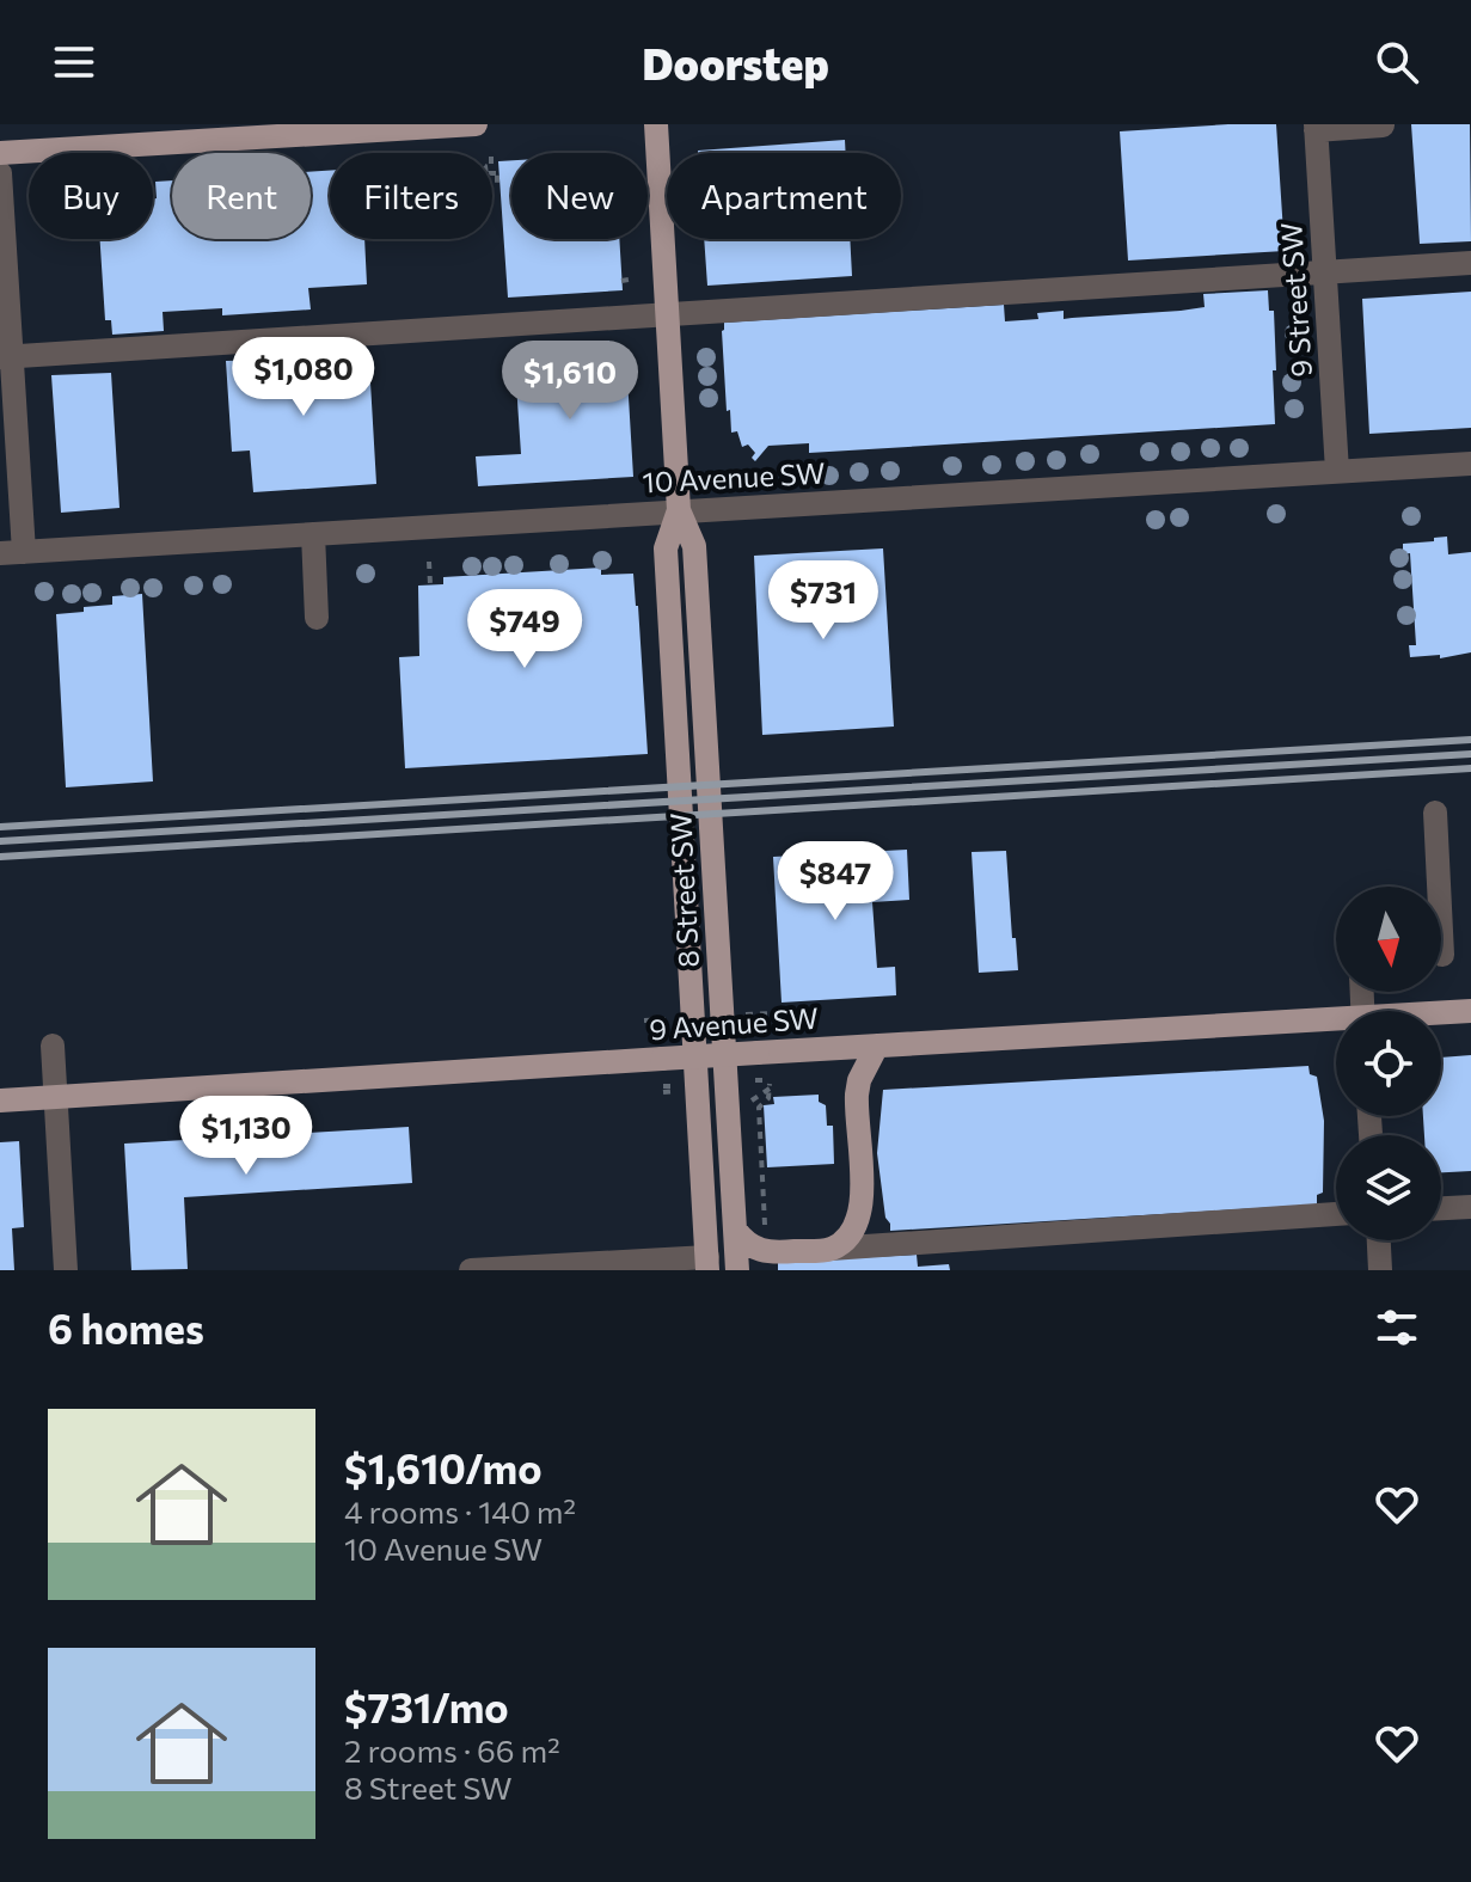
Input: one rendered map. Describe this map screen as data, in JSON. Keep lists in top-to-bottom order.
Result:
{
  "streets": {
    "main road": ["8 Street SW", "9 Avenue SW"],
    "street": ["9 Street SW", "10 Avenue SW"]
  },
  "crossings": [
    ["9 Street SW", "10 Avenue SW"],
    ["10 Avenue SW", "8 Street SW"]
  ],
  "north": "bottom",
  "page": {
    "header": "Doorstep",
    "chip": [
      "Buy",
      "Rent",
      "Filters",
      "New",
      "Apartment"
    ],
    "price": [
      "$1,080",
      "$1,610",
      "$731",
      "$749",
      "$847",
      "$1,130"
    ],
    "heading": "6 homes",
    "list": [
      {
        "name": "$1,610/mo",
        "note": "4 rooms · 140 m² · 10 Avenue SW"
      },
      {
        "name": "$731/mo",
        "note": "2 rooms · 66 m² · 8 Street SW"
      }
    ]
  }
}
